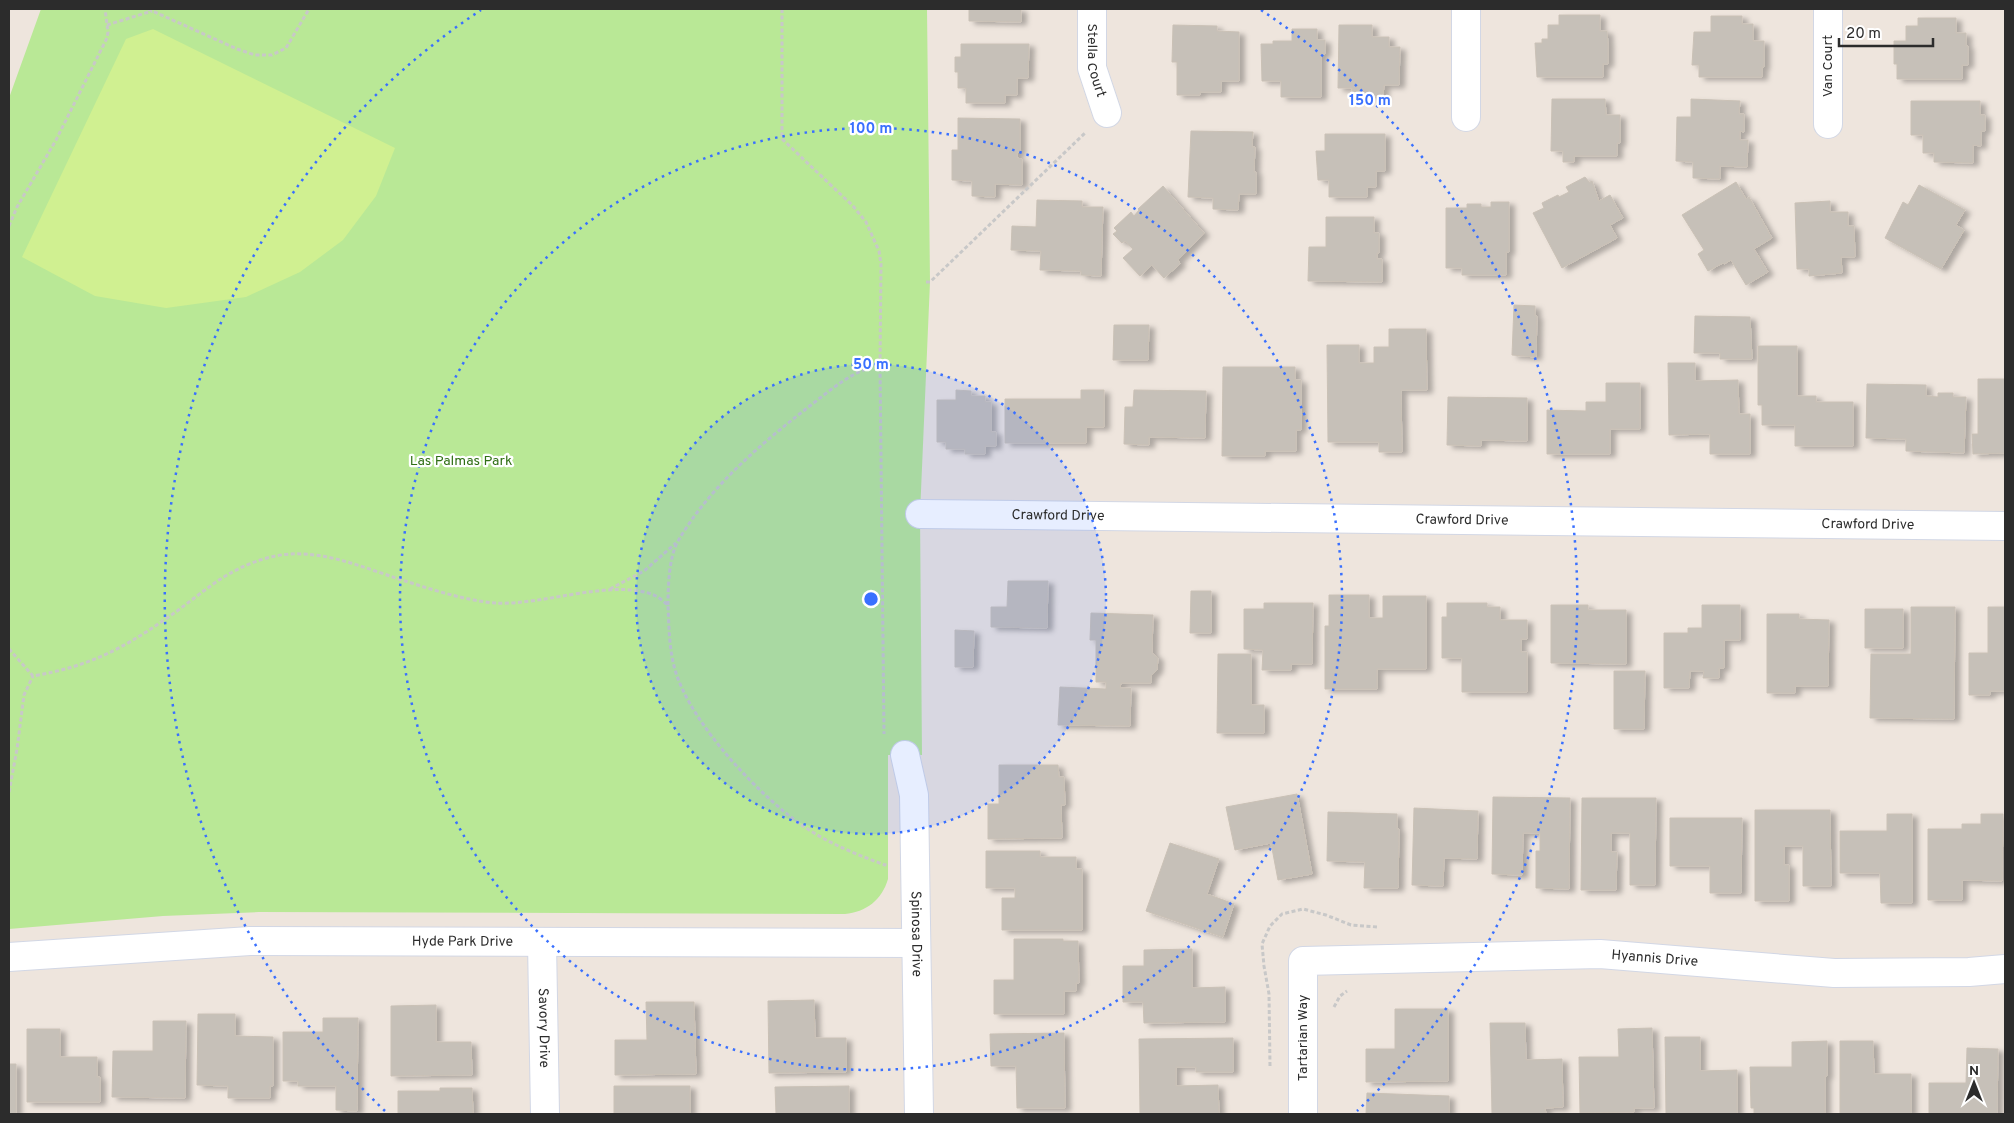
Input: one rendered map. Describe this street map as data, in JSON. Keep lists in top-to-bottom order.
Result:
{
  "streets": {
    "street": [
      "Stella Court",
      "Van Court",
      "Crawford Drive",
      "Spinosa Drive",
      "Hyde Park Drive",
      "Hyannis Drive",
      "Savory Drive",
      "Tartarian Way"
    ]
  },
  "crossings": [
    ["Spinosa Drive", "Hyde Park Drive"],
    ["Hyde Park Drive", "Savory Drive"],
    ["Hyannis Drive", "Tartarian Way"]
  ],
  "parks": ["Las Palmas Park"],
  "scale_bar": "20 m",
  "north": "top",
  "rings": ["150 m", "100 m", "50 m"]
}
